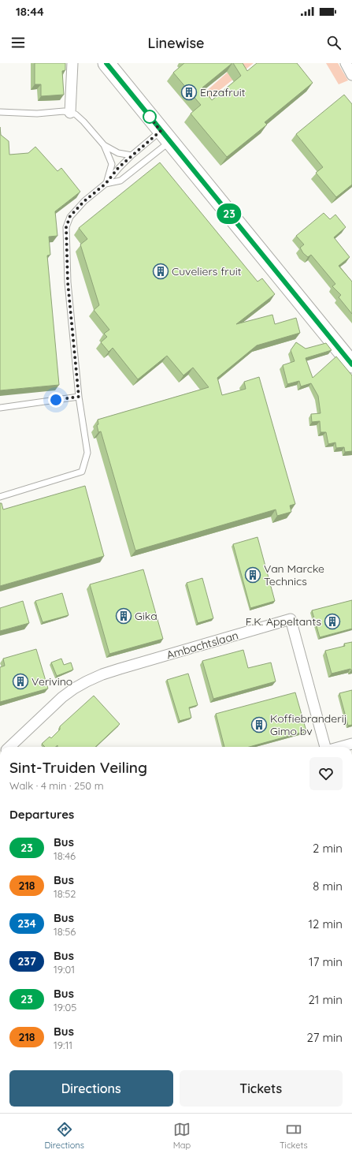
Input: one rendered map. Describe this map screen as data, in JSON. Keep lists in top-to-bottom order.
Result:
{
  "streets": {
    "street": ["Ambachtslaan"]
  },
  "places": {
    "building": [
      "Enzafruit",
      "Cuveliers fruit",
      "Van Marcke Technics",
      "Gika",
      "F.K. Appeltants",
      "Verivino",
      "Koffiebranderij Gimo bv"
    ]
  },
  "lines": ["bus line 23"],
  "page": {
    "status": "18:44",
    "header": "Linewise",
    "on_map": "23",
    "heading": [
      ["Sint-Truiden Veiling", "Walk · 4 min · 250 m"],
      "Departures"
    ],
    "list": [
      {
        "mark": "23",
        "name": "Bus",
        "note": "18:46",
        "value": "2 min"
      },
      {
        "mark": "218",
        "name": "Bus",
        "note": "18:52",
        "value": "8 min"
      },
      {
        "mark": "234",
        "name": "Bus",
        "note": "18:56",
        "value": "12 min"
      },
      {
        "mark": "237",
        "name": "Bus",
        "note": "19:01",
        "value": "17 min"
      },
      {
        "mark": "23",
        "name": "Bus",
        "note": "19:05",
        "value": "21 min"
      },
      {
        "mark": "218",
        "name": "Bus",
        "note": "19:11",
        "value": "27 min"
      }
    ],
    "buttons": ["Directions", "Tickets"],
    "tabs": ["Directions", "Map", "Tickets"]
  }
}
